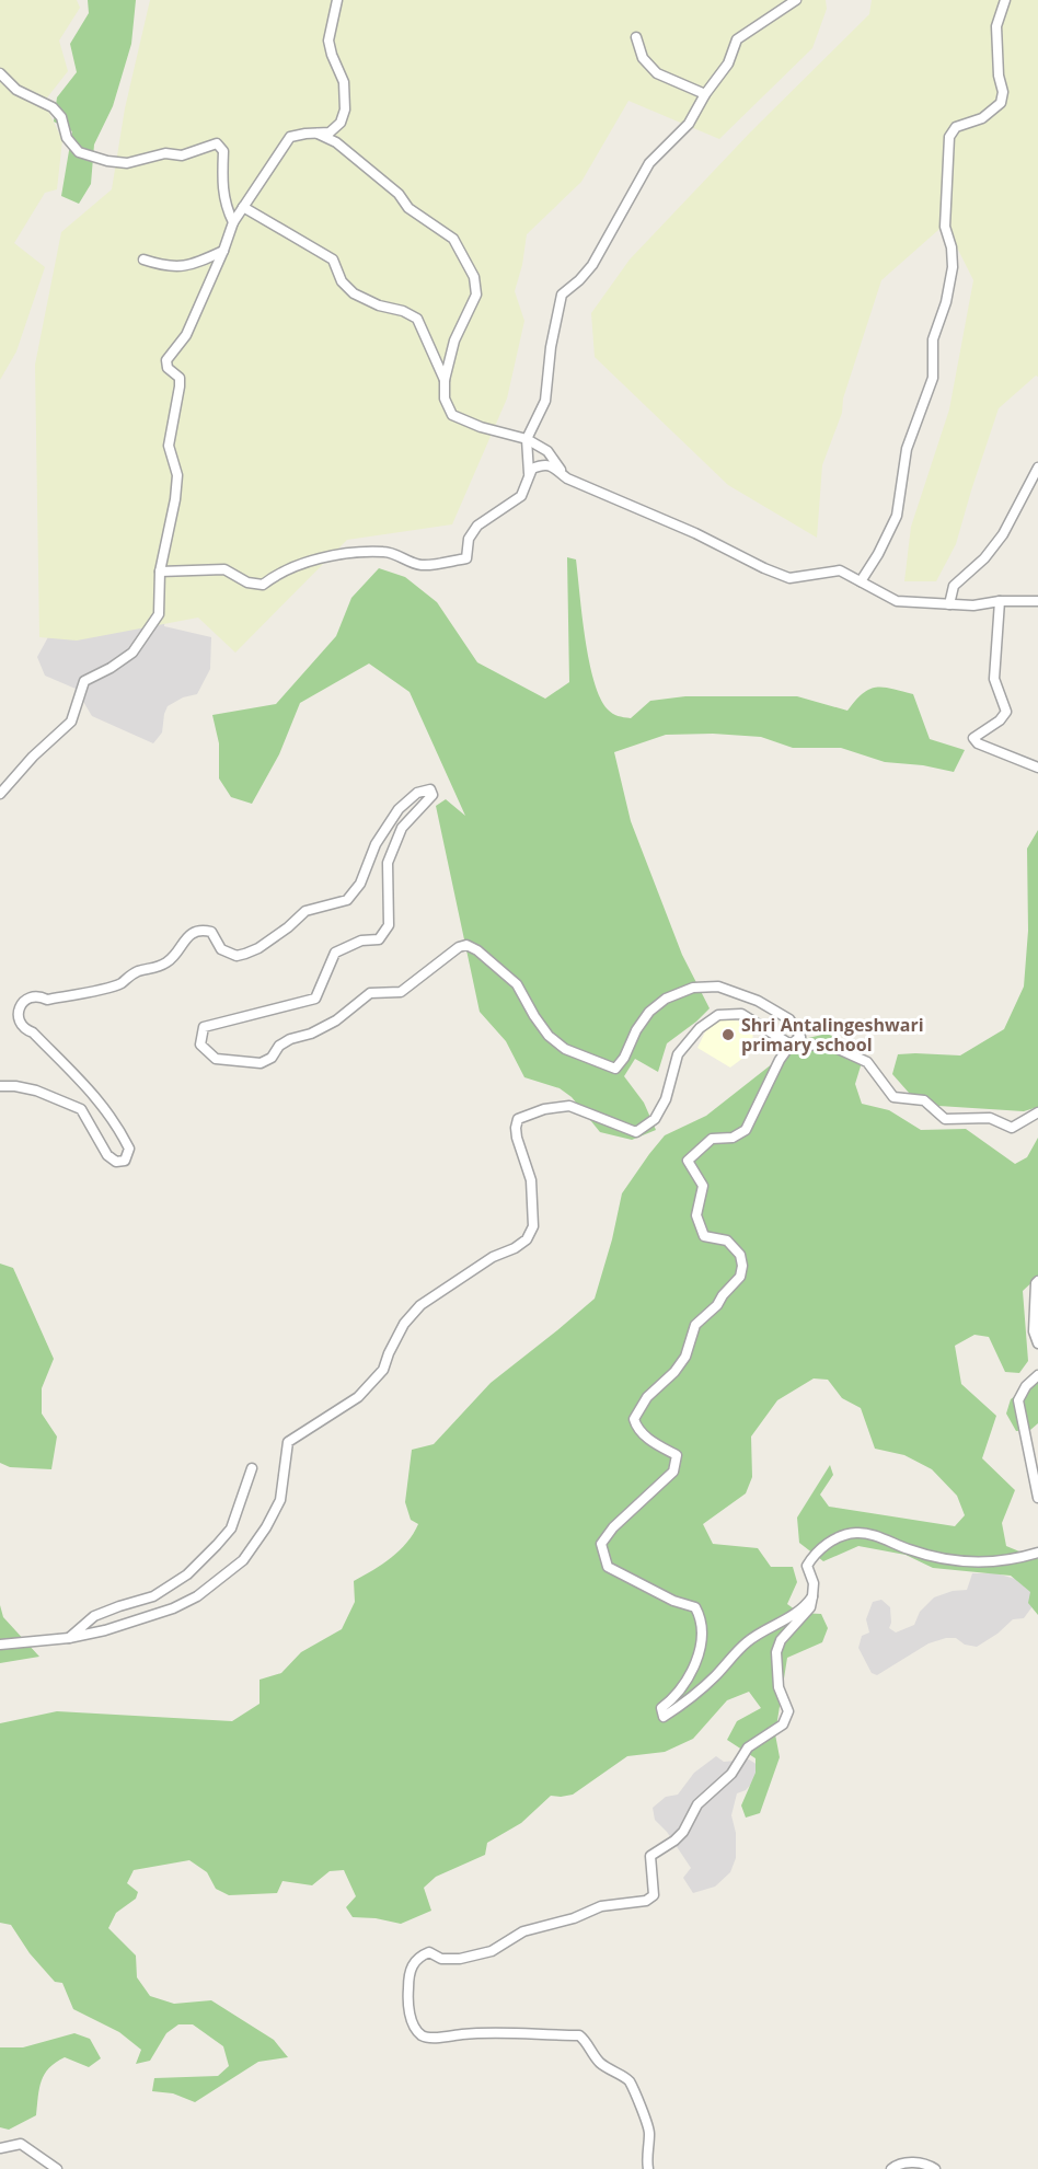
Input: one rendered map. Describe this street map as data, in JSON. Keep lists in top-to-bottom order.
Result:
{
  "places": ["Shri Antalingeshwari primary school"]
}
